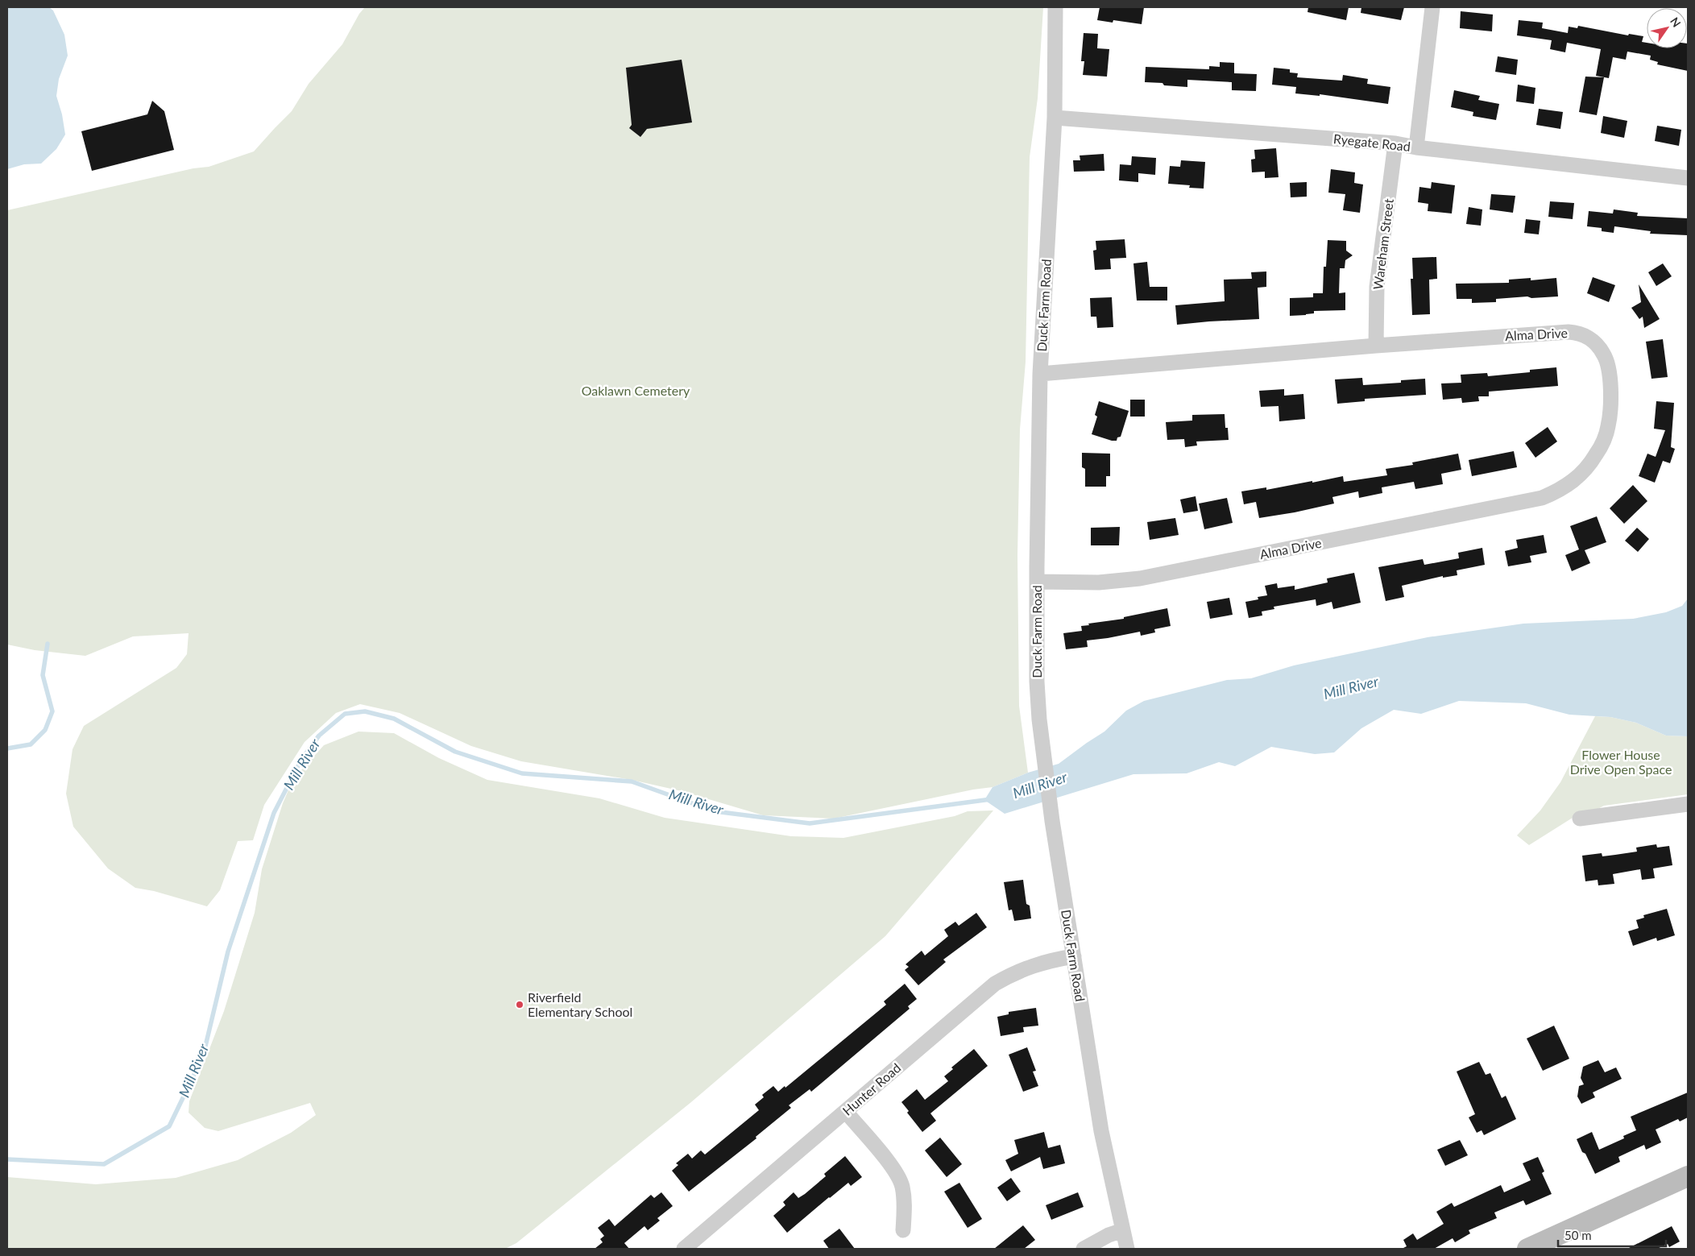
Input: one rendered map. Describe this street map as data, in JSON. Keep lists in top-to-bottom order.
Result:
{
  "streets": {
    "street": [
      "Ryegate Road",
      "Wareham Street",
      "Duck Farm Road",
      "Alma Drive",
      "Hunter Road"
    ]
  },
  "crossings": [
    ["Ryegate Road", "Wareham Street"],
    ["Ryegate Road", "Duck Farm Road"],
    ["Wareham Street", "Alma Drive"],
    ["Duck Farm Road", "Alma Drive"],
    ["Duck Farm Road", "Hunter Road"]
  ],
  "water": ["Mill River"],
  "parks": ["Oaklawn Cemetery", "Flower House Drive Open Space"],
  "places": ["Riverfield Elementary School"],
  "scale_bar": "50 m",
  "north": "top right"
}
